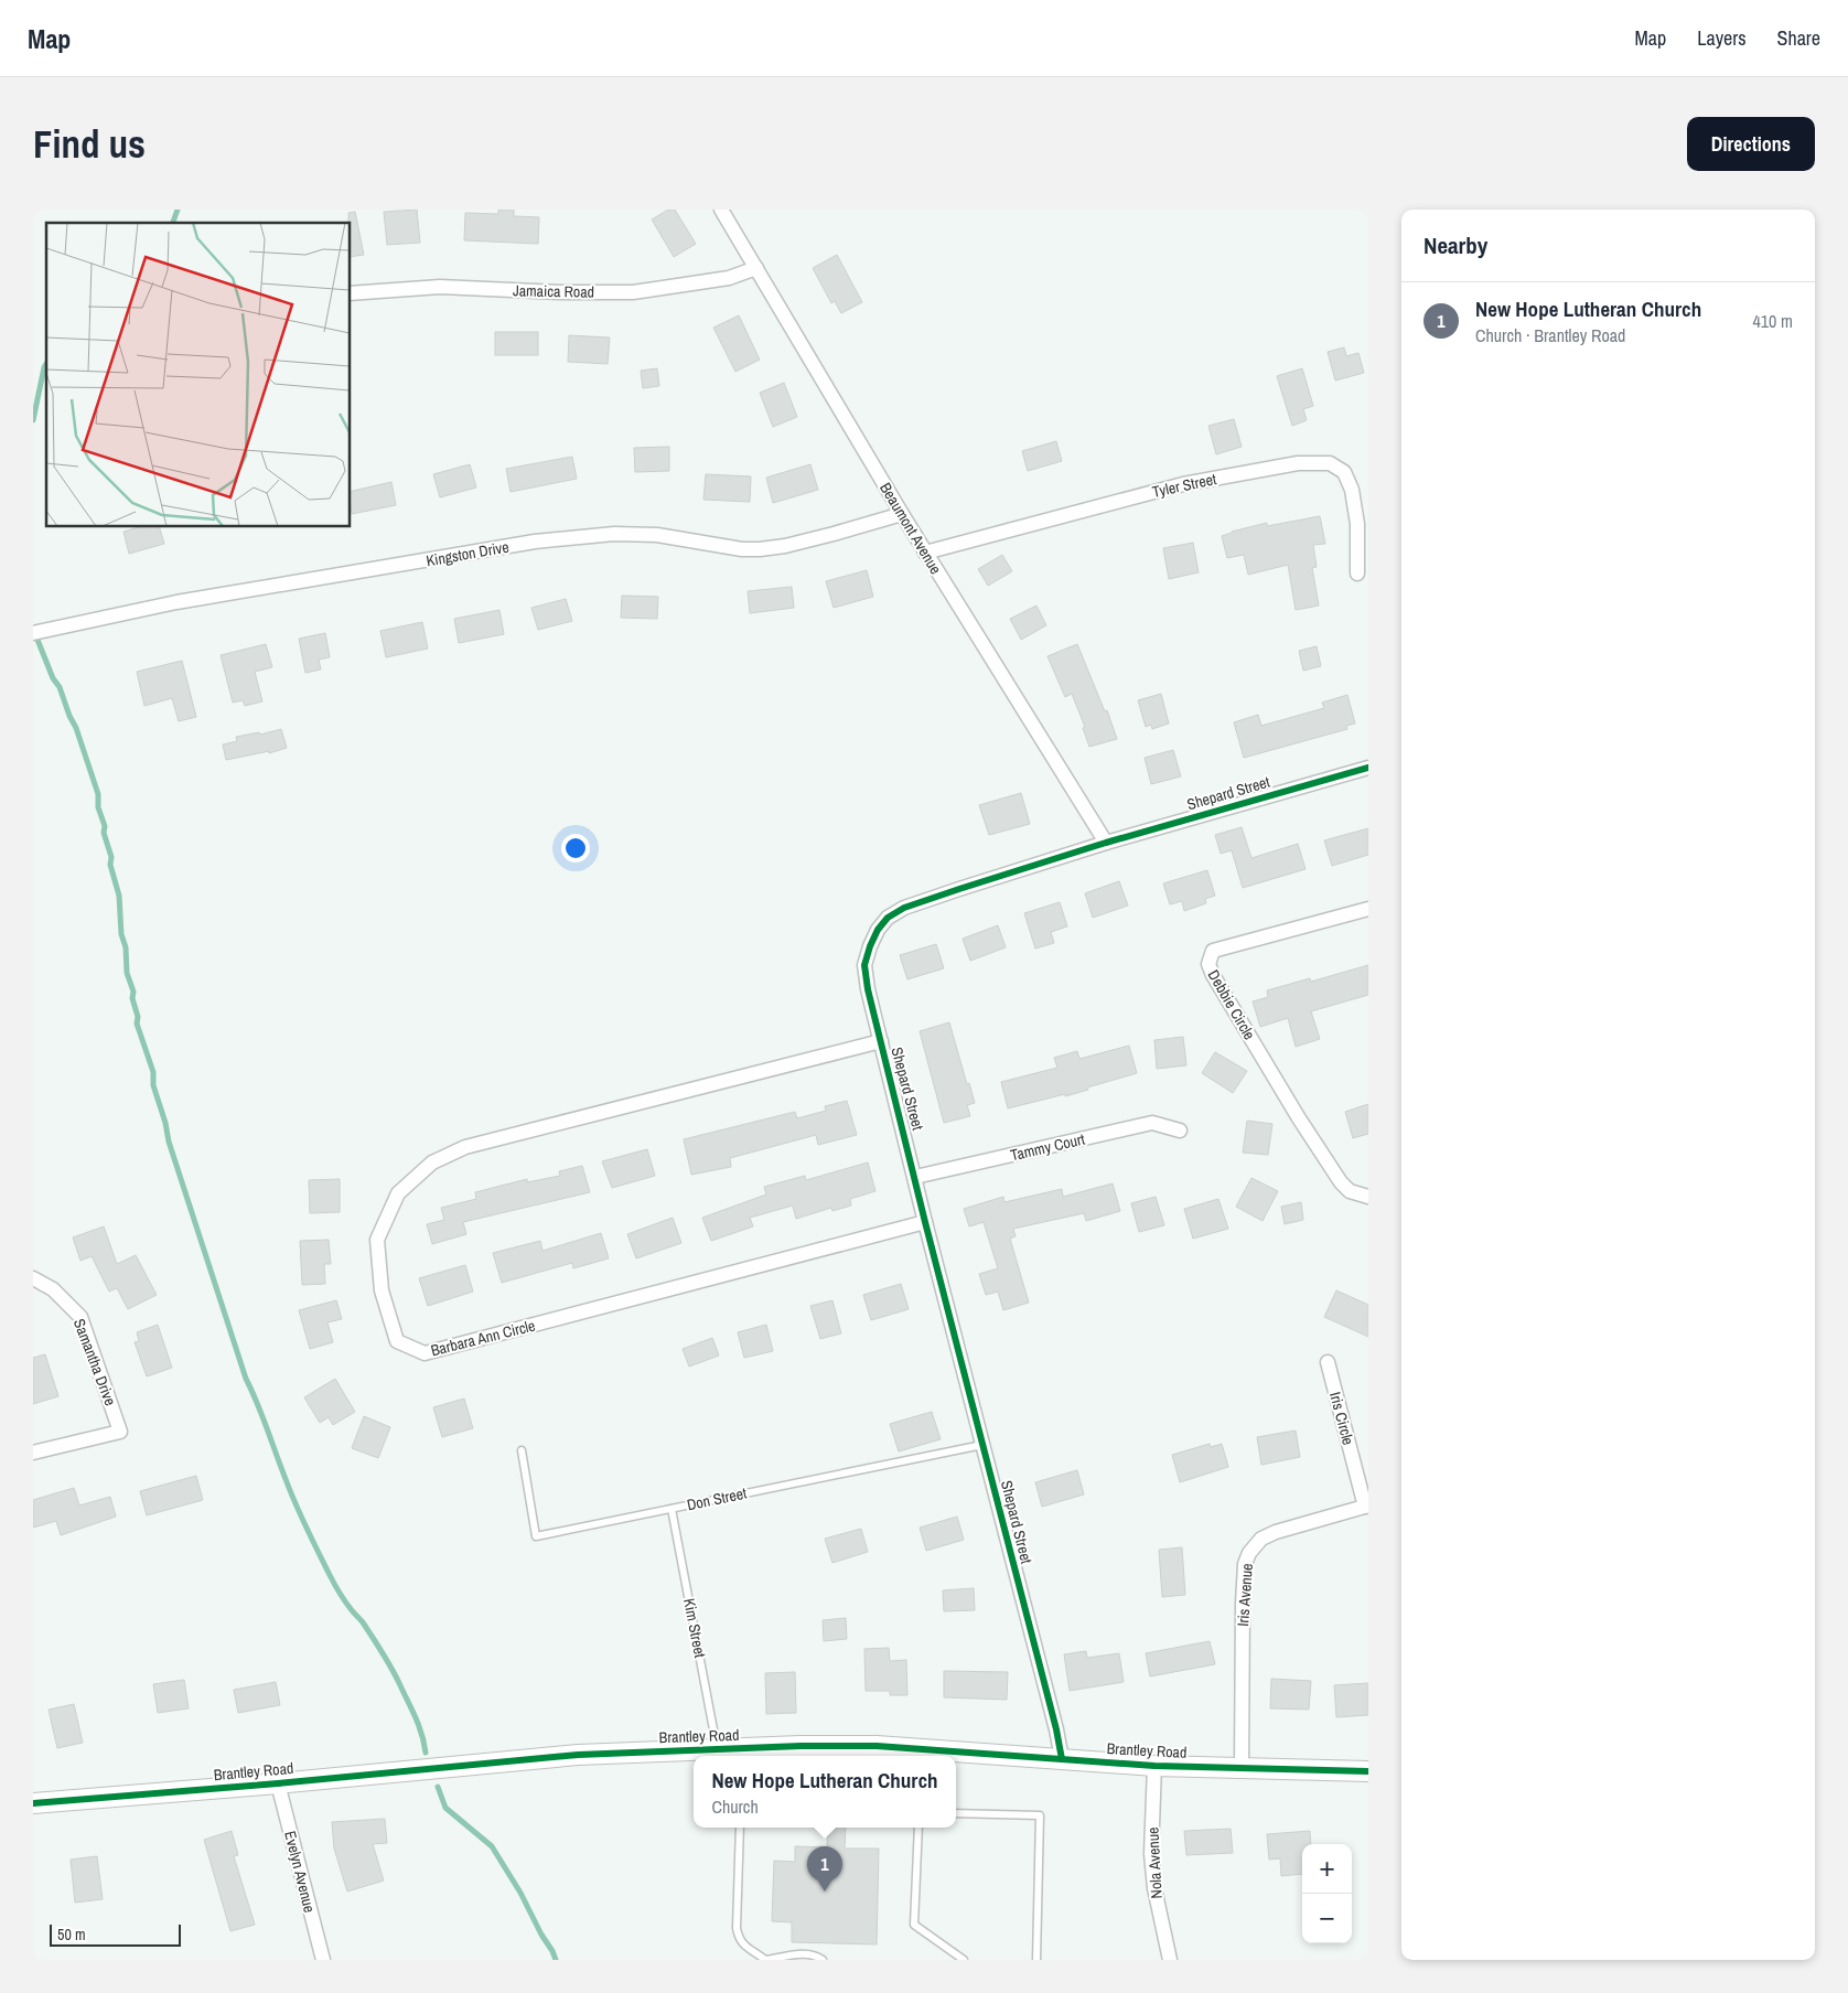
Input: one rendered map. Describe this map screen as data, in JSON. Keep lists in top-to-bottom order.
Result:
{
  "streets": {
    "street": [
      "Jamaica Road",
      "Tyler Street",
      "Beaumont Avenue",
      "Kingston Drive",
      "Shepard Street",
      "Debbie Circle",
      "Tammy Court",
      "Barbara Ann Circle",
      "Samantha Drive",
      "Iris Circle",
      "Iris Avenue",
      "Brantley Road",
      "Nola Avenue",
      "Evelyn Avenue"
    ],
    "lane": ["Don Street", "Kim Street"]
  },
  "crossings": [
    ["Jamaica Road", "Beaumont Avenue"],
    ["Tyler Street", "Beaumont Avenue"],
    ["Beaumont Avenue", "Kingston Drive"],
    ["Beaumont Avenue", "Shepard Street"],
    ["Shepard Street", "Tammy Court"],
    ["Shepard Street", "Barbara Ann Circle"],
    ["Shepard Street", "Don Street"],
    ["Shepard Street", "Brantley Road"],
    ["Iris Circle", "Iris Avenue"],
    ["Don Street", "Kim Street"],
    ["Iris Avenue", "Brantley Road"],
    ["Kim Street", "Brantley Road"],
    ["Brantley Road", "Nola Avenue"],
    ["Brantley Road", "Evelyn Avenue"]
  ],
  "scale_bar": "50 m",
  "page": {
    "header": "Map",
    "nav": ["Map", "Layers", "Share"],
    "buttons": "Directions",
    "title": "Find us",
    "heading": "Nearby",
    "list": [
      {
        "mark": "1",
        "name": "New Hope Lutheran Church",
        "note": "Church · Brantley Road",
        "value": "410 m"
      }
    ],
    "popup": ["New Hope Lutheran Church", "Church"],
    "map_buttons": ["+", "−"],
    "pins": "1",
    "scale": "50 m"
  }
}
